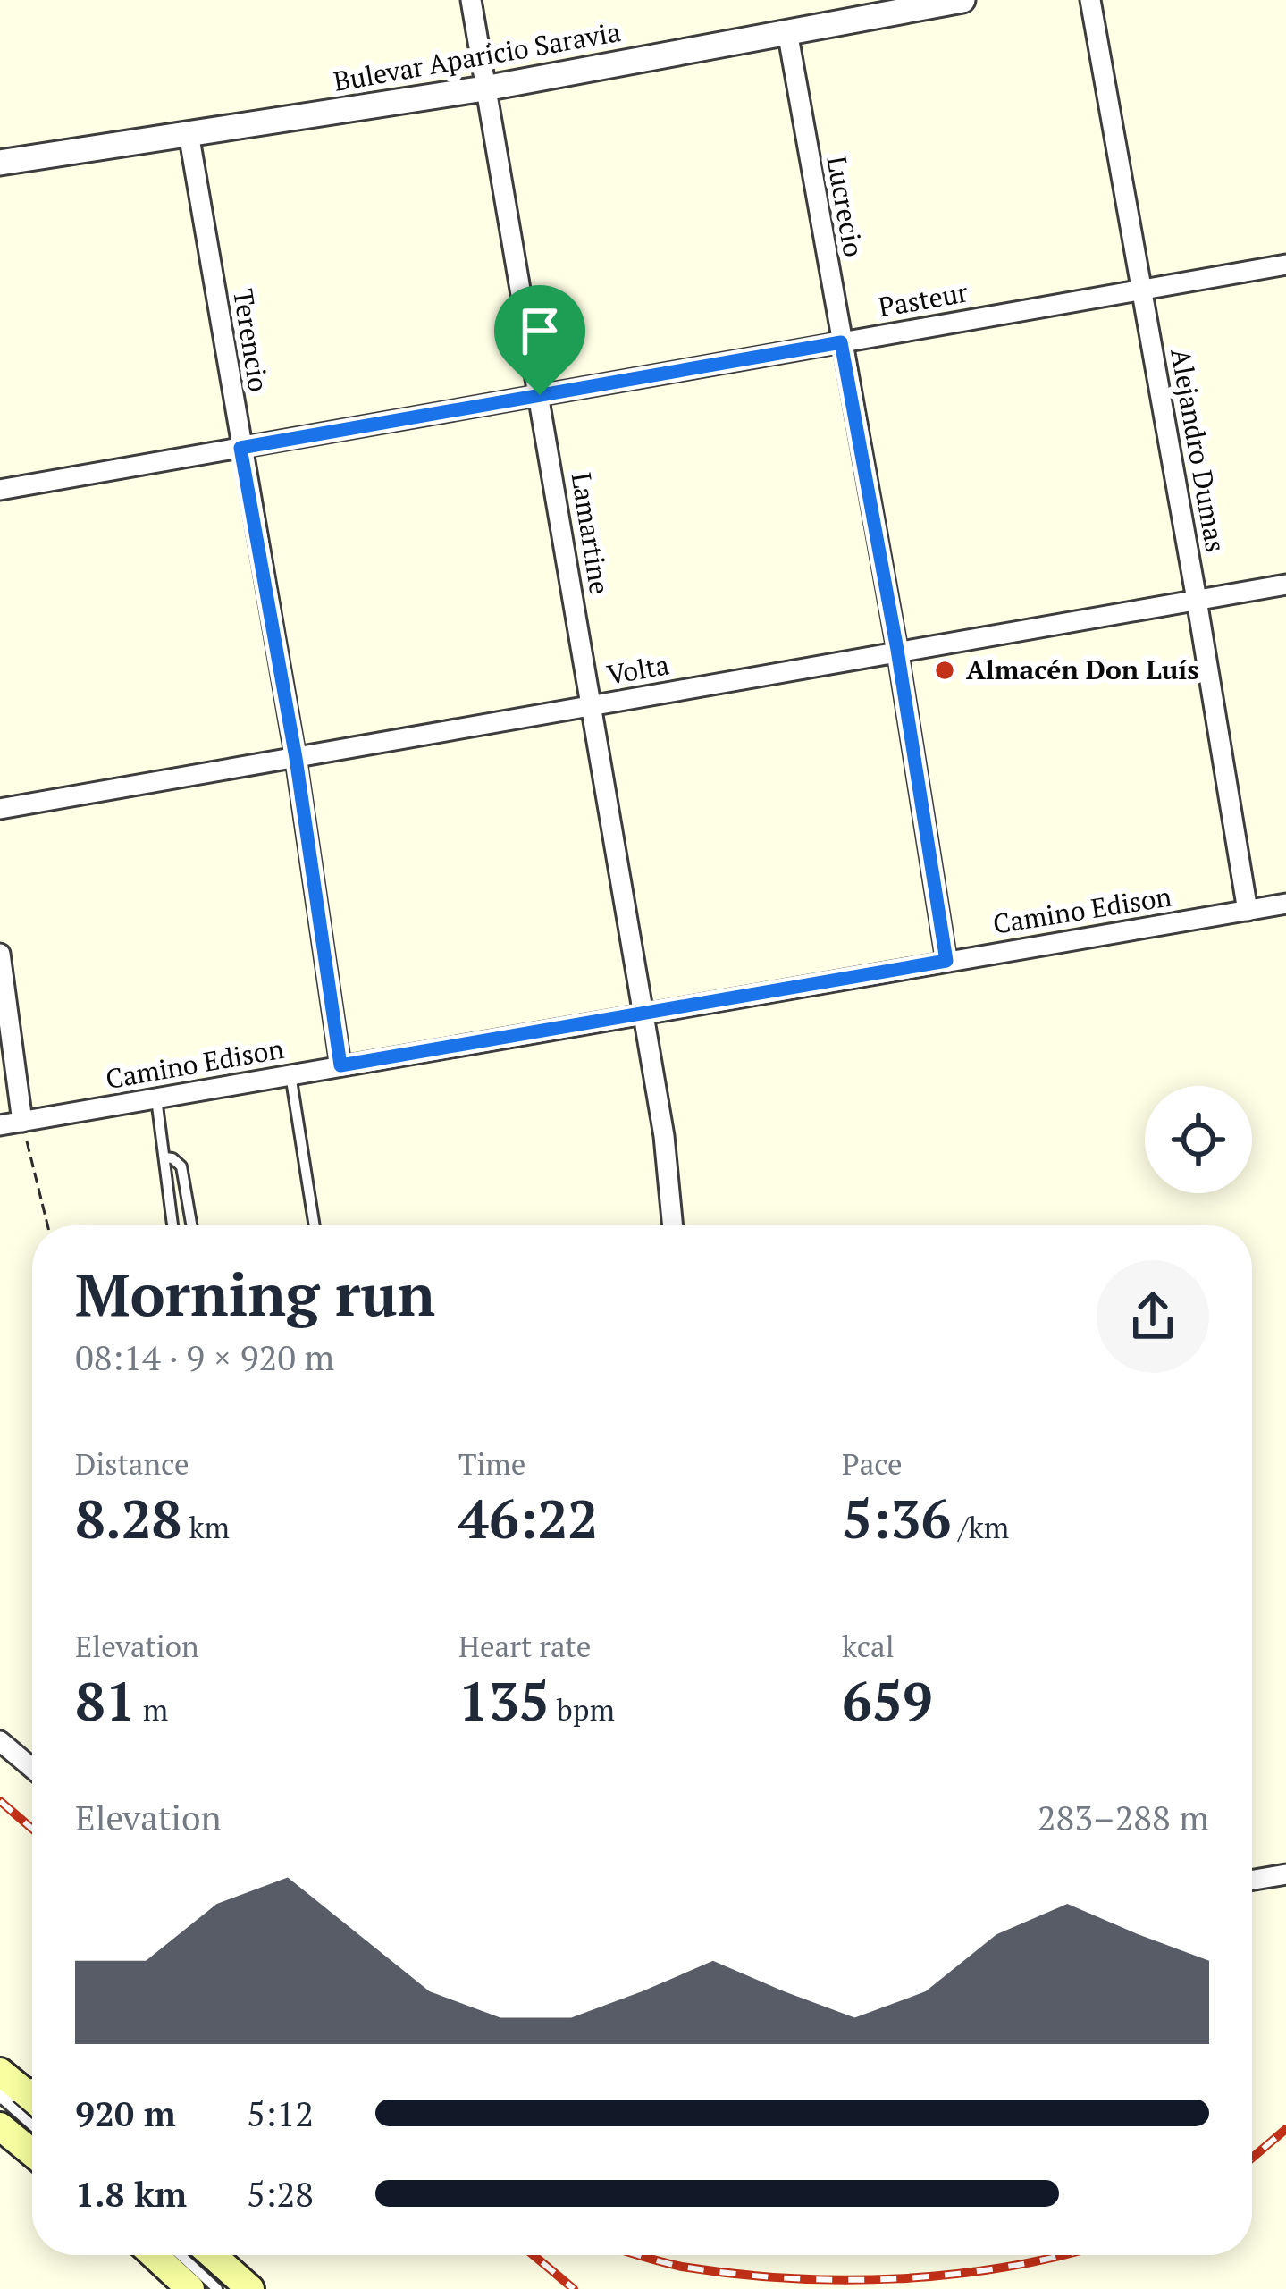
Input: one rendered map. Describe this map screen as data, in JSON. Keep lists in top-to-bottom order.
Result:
{
  "streets": {
    "street": [
      "Bulevar Aparicio Saravia",
      "Lucrecio",
      "Pasteur",
      "Terencio",
      "Alejandro Dumas",
      "Lamartine",
      "Volta",
      "Camino Edison"
    ]
  },
  "crossings": [
    ["Bulevar Aparicio Saravia", "Lucrecio"],
    ["Bulevar Aparicio Saravia", "Terencio"],
    ["Bulevar Aparicio Saravia", "Lamartine"],
    ["Lucrecio", "Pasteur"],
    ["Lucrecio", "Volta"],
    ["Lucrecio", "Camino Edison"],
    ["Pasteur", "Terencio"],
    ["Pasteur", "Alejandro Dumas"],
    ["Pasteur", "Lamartine"],
    ["Terencio", "Volta"],
    ["Terencio", "Camino Edison"],
    ["Alejandro Dumas", "Volta"],
    ["Alejandro Dumas", "Camino Edison"],
    ["Lamartine", "Volta"],
    ["Lamartine", "Camino Edison"]
  ],
  "places": ["Almacén Don Luís"],
  "page": {
    "heading": ["Morning run", "08:14 · 9 × 920 m"],
    "stats": [
      ["Distance", "8.28 km"],
      ["Time", "46:22"],
      ["Pace", "5:36 /km"],
      ["Elevation", "81 m"],
      ["Heart rate", "135 bpm"],
      ["kcal", "659"]
    ],
    "chart": ["Elevation", "283–288 m"],
    "list": [
      {
        "name": "920 m",
        "note": "5:12"
      },
      {
        "name": "1.8 km",
        "note": "5:28"
      }
    ]
  }
}
